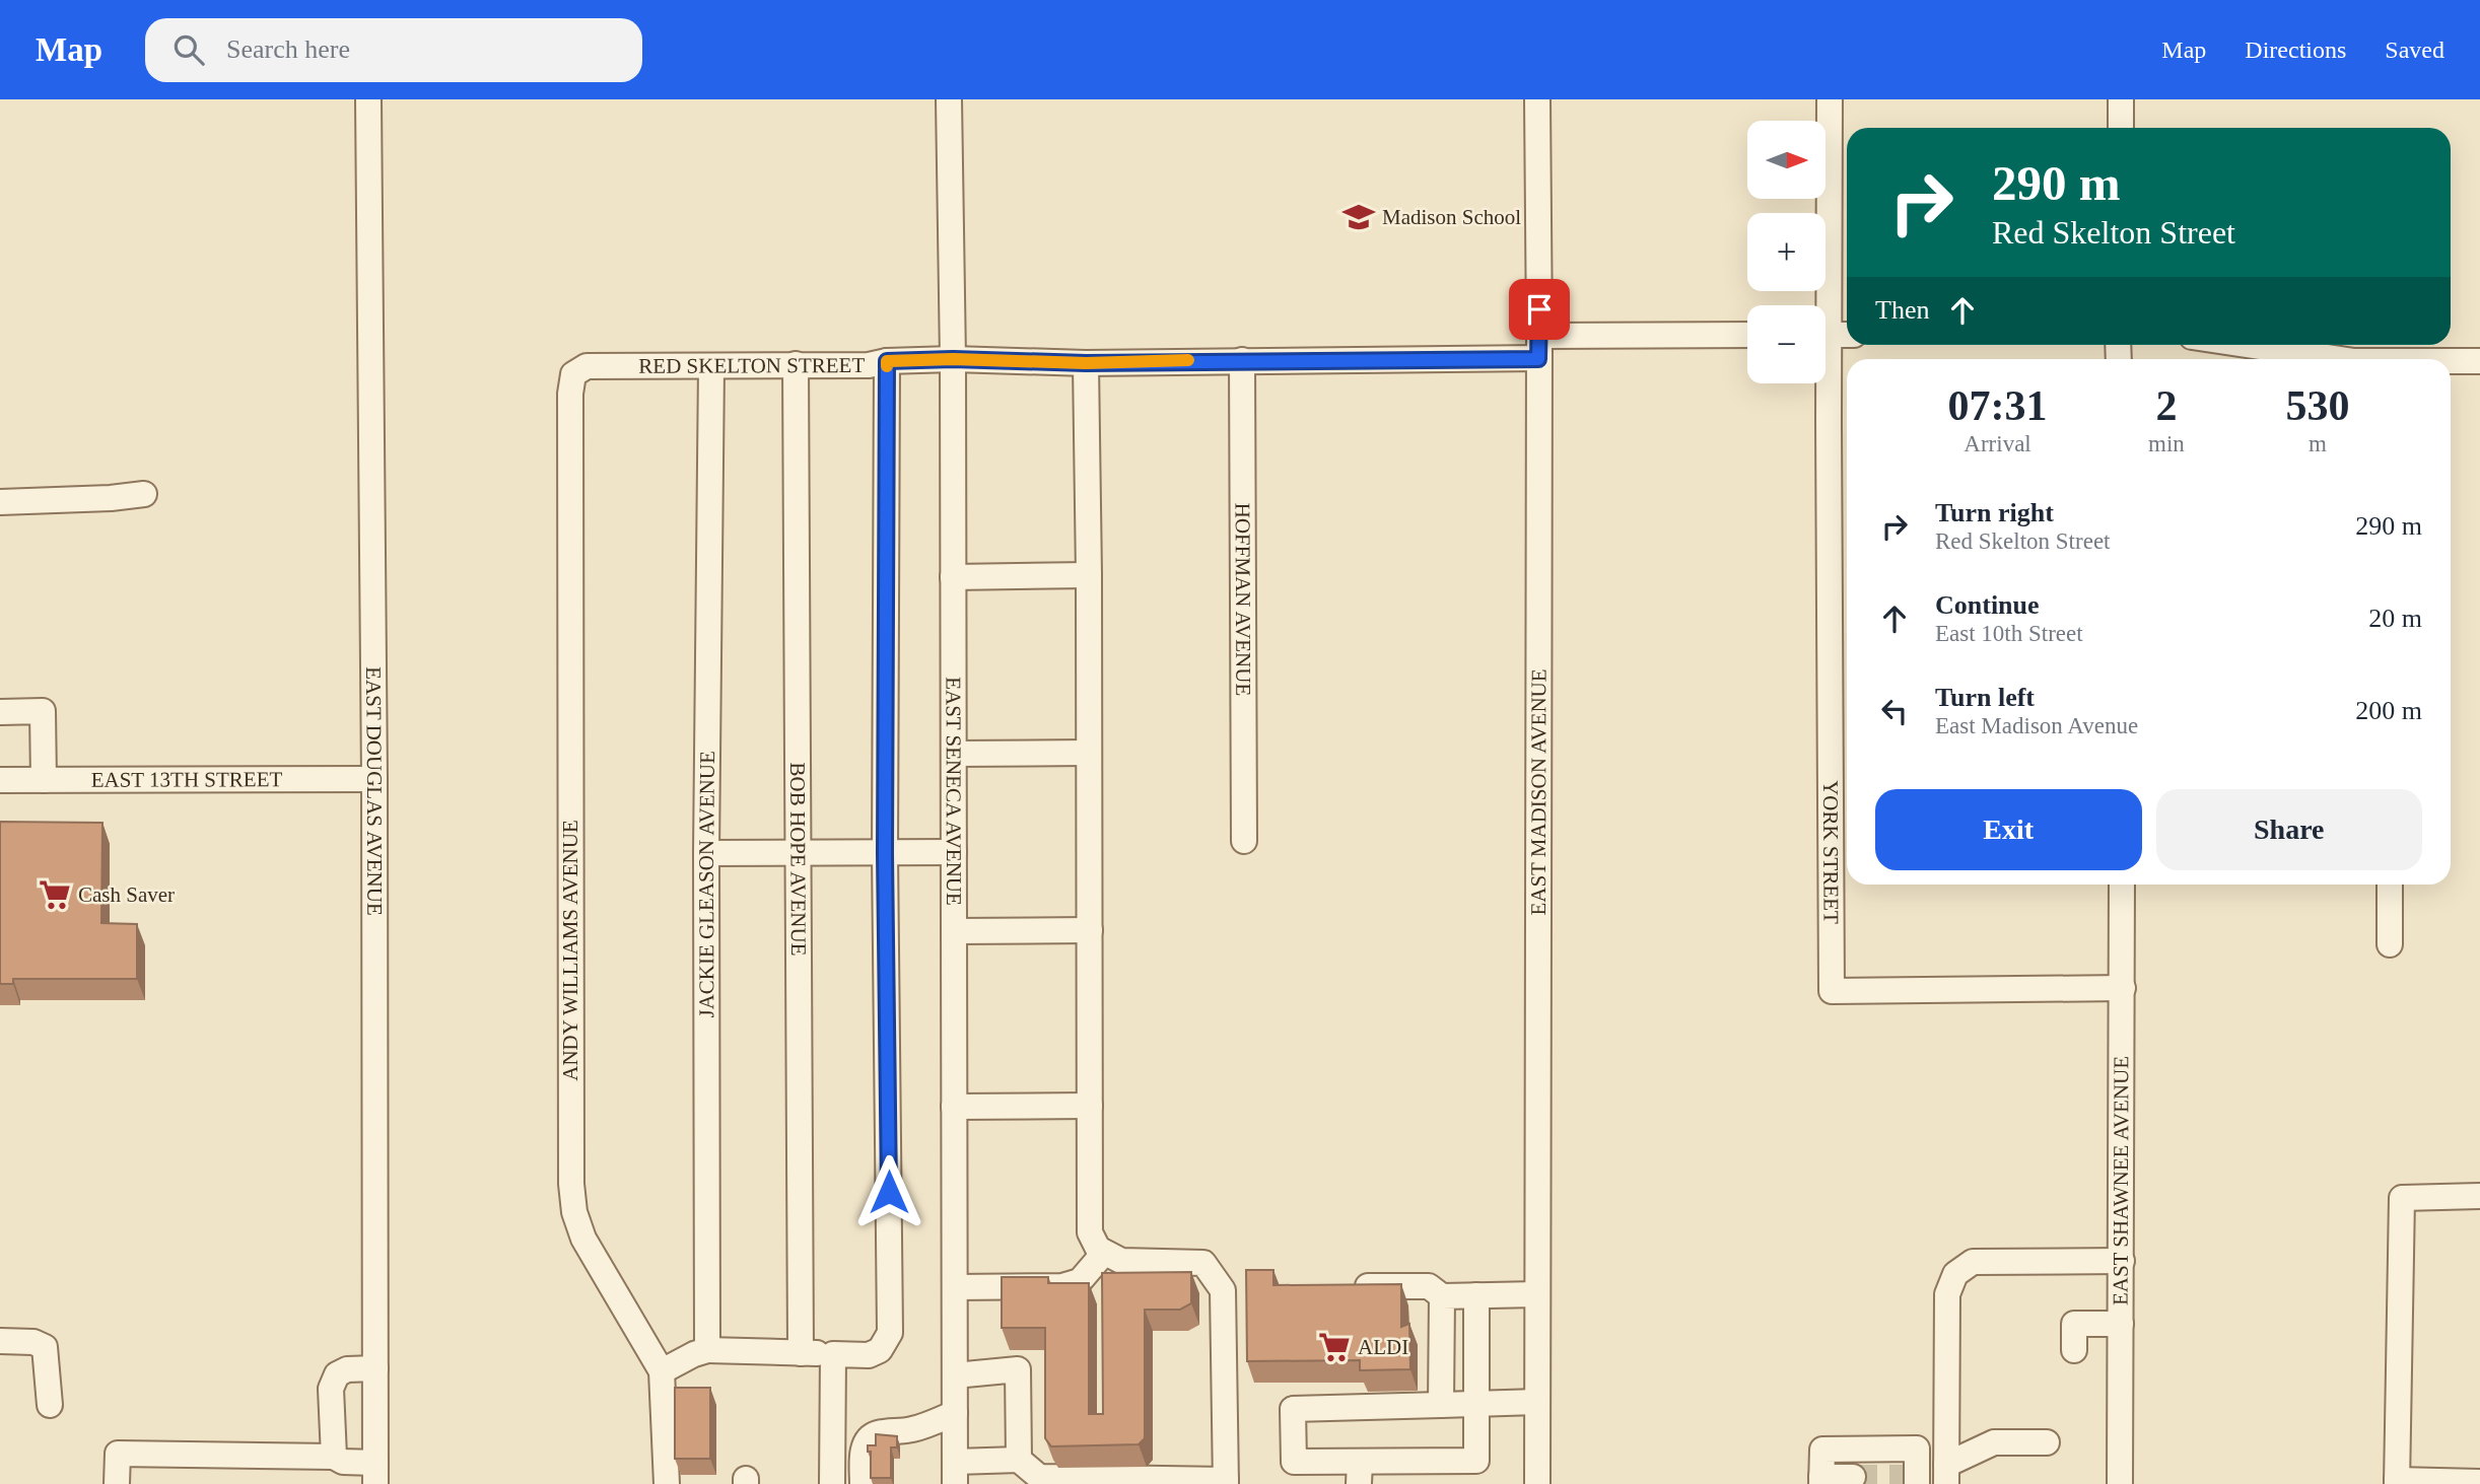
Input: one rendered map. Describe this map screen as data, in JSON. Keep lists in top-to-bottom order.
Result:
{
  "streets": {
    "street": [
      "RED SKELTON STREET",
      "HOFFMAN AVENUE",
      "EAST 13TH STREET",
      "EAST DOUGLAS AVENUE",
      "EAST SENECA AVENUE",
      "EAST MADISON AVENUE",
      "YORK STREET",
      "BOB HOPE AVENUE",
      "JACKIE GLEASON AVENUE",
      "ANDY WILLIAMS AVENUE",
      "EAST SHAWNEE AVENUE"
    ]
  },
  "crossings": [
    ["RED SKELTON STREET", "HOFFMAN AVENUE"],
    ["RED SKELTON STREET", "EAST SENECA AVENUE"],
    ["RED SKELTON STREET", "EAST MADISON AVENUE"],
    ["RED SKELTON STREET", "BOB HOPE AVENUE"],
    ["RED SKELTON STREET", "JACKIE GLEASON AVENUE"],
    ["RED SKELTON STREET", "ANDY WILLIAMS AVENUE"],
    ["EAST 13TH STREET", "EAST DOUGLAS AVENUE"],
    ["YORK STREET", "EAST SHAWNEE AVENUE"]
  ],
  "places": {
    "school or university": ["Madison School"],
    "supermarket": ["Cash Saver", "ALDI"]
  },
  "north": "right",
  "page": {
    "header": "Map",
    "search": "Search here",
    "nav": ["Map", "Directions", "Saved"],
    "map_buttons": ["+", "−"],
    "turn": ["290 m", "Red Skelton Street"],
    "then": "Then",
    "eta": [
      "07:31",
      "Arrival",
      "2",
      "min",
      "530",
      "m"
    ],
    "list": [
      {
        "name": "Turn right",
        "note": "Red Skelton Street",
        "value": "290 m"
      },
      {
        "name": "Continue",
        "note": "East 10th Street",
        "value": "20 m"
      },
      {
        "name": "Turn left",
        "note": "East Madison Avenue",
        "value": "200 m"
      }
    ],
    "buttons": ["Exit", "Share"]
  }
}
